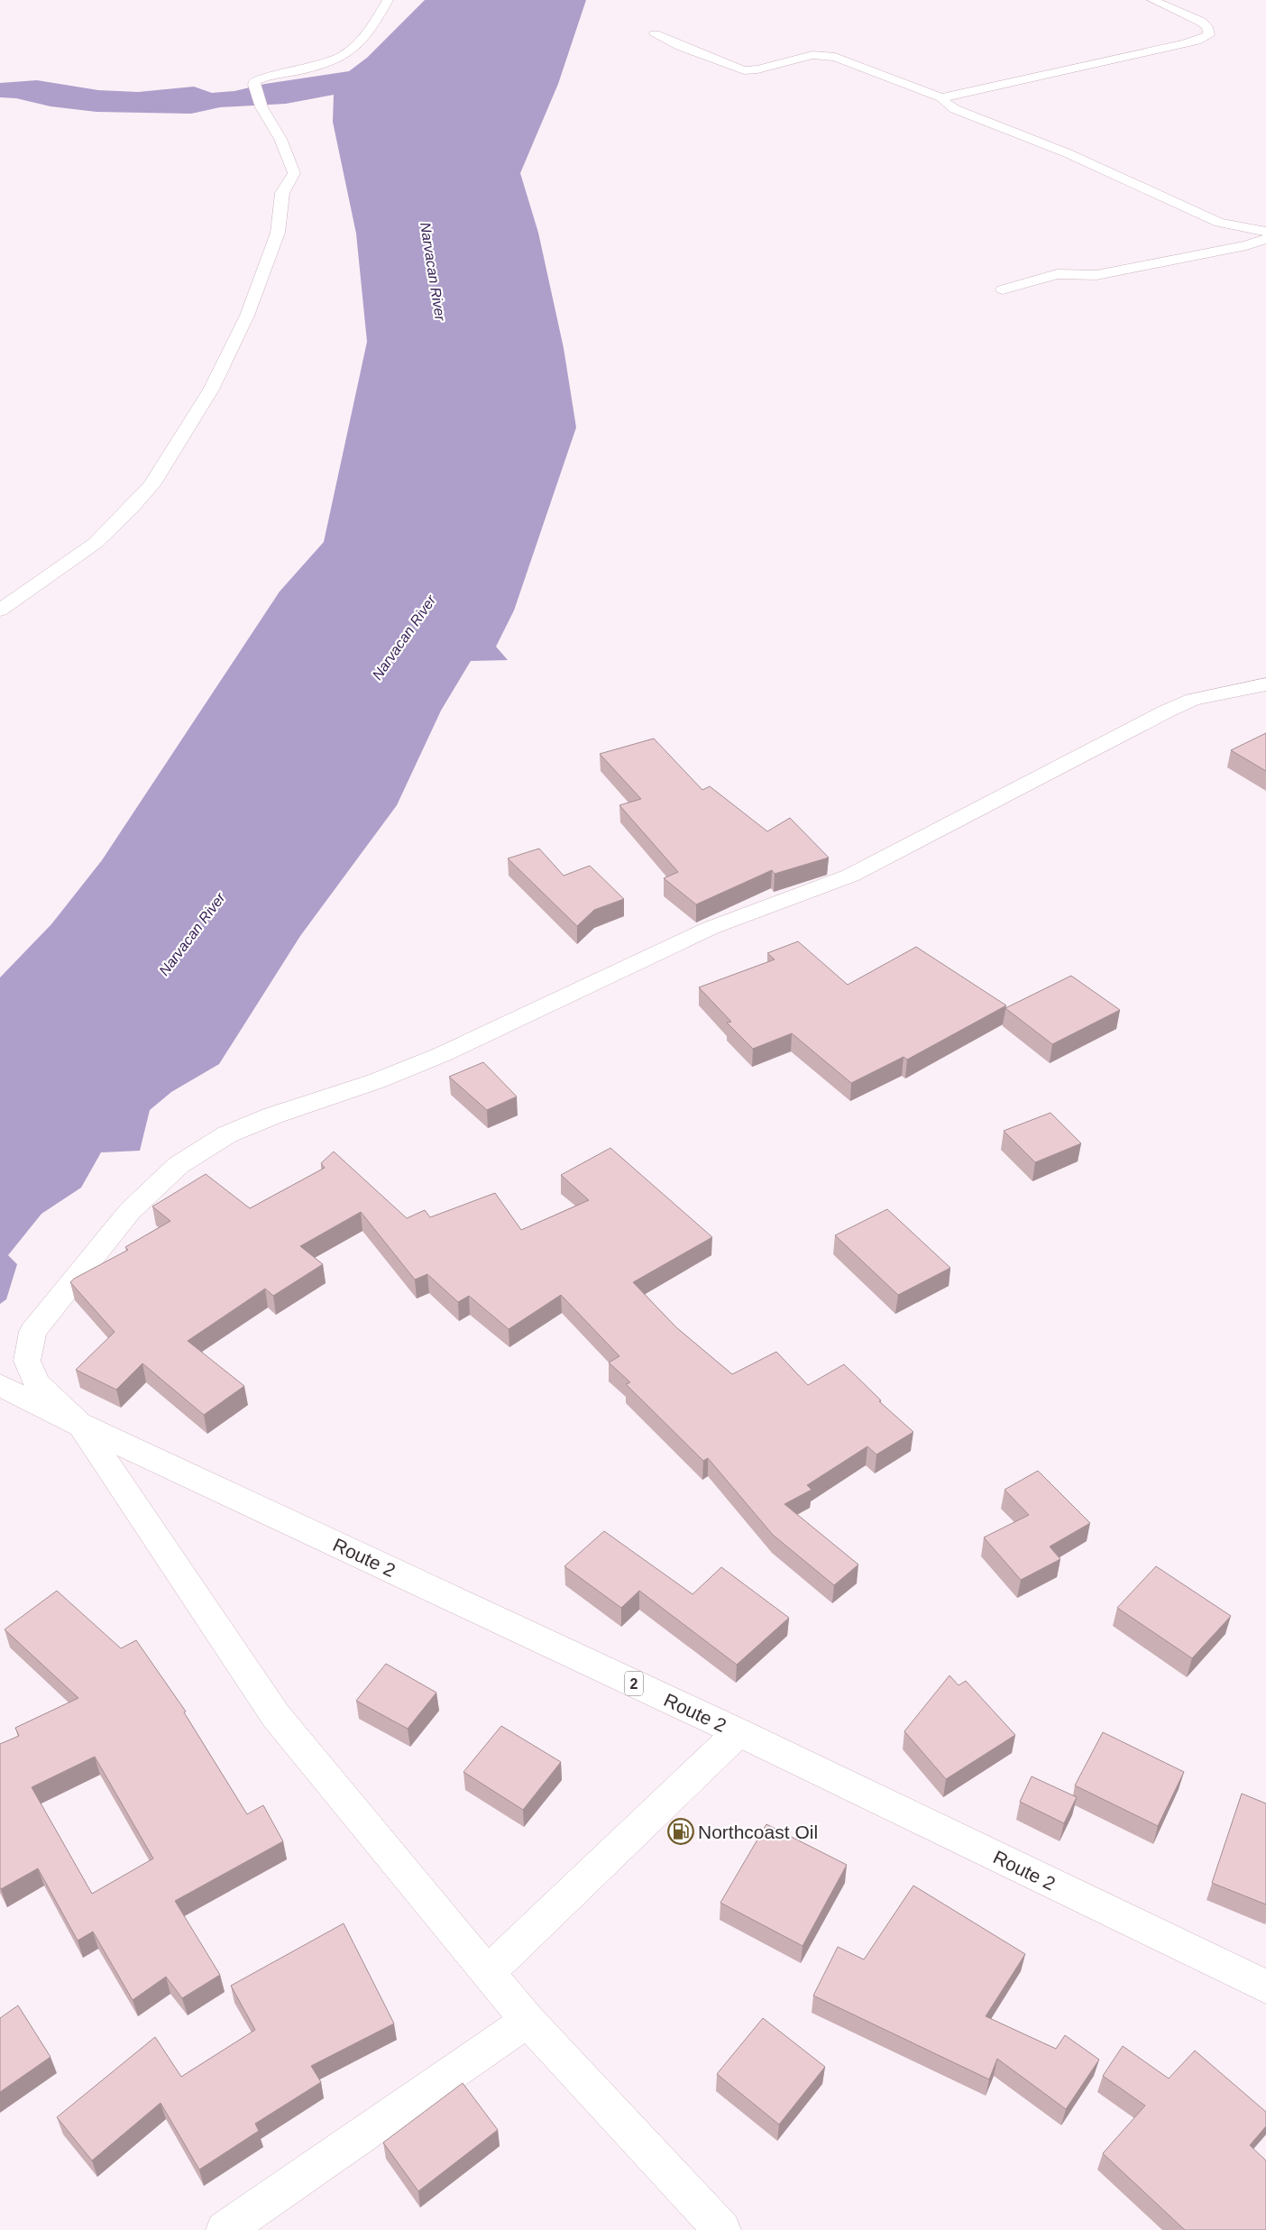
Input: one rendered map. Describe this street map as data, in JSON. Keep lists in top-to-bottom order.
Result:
{
  "streets": {
    "main road": ["Route 2", "2"]
  },
  "water": ["Narvacan River"],
  "places": {
    "fuel station": ["Northcoast Oil"]
  }
}
